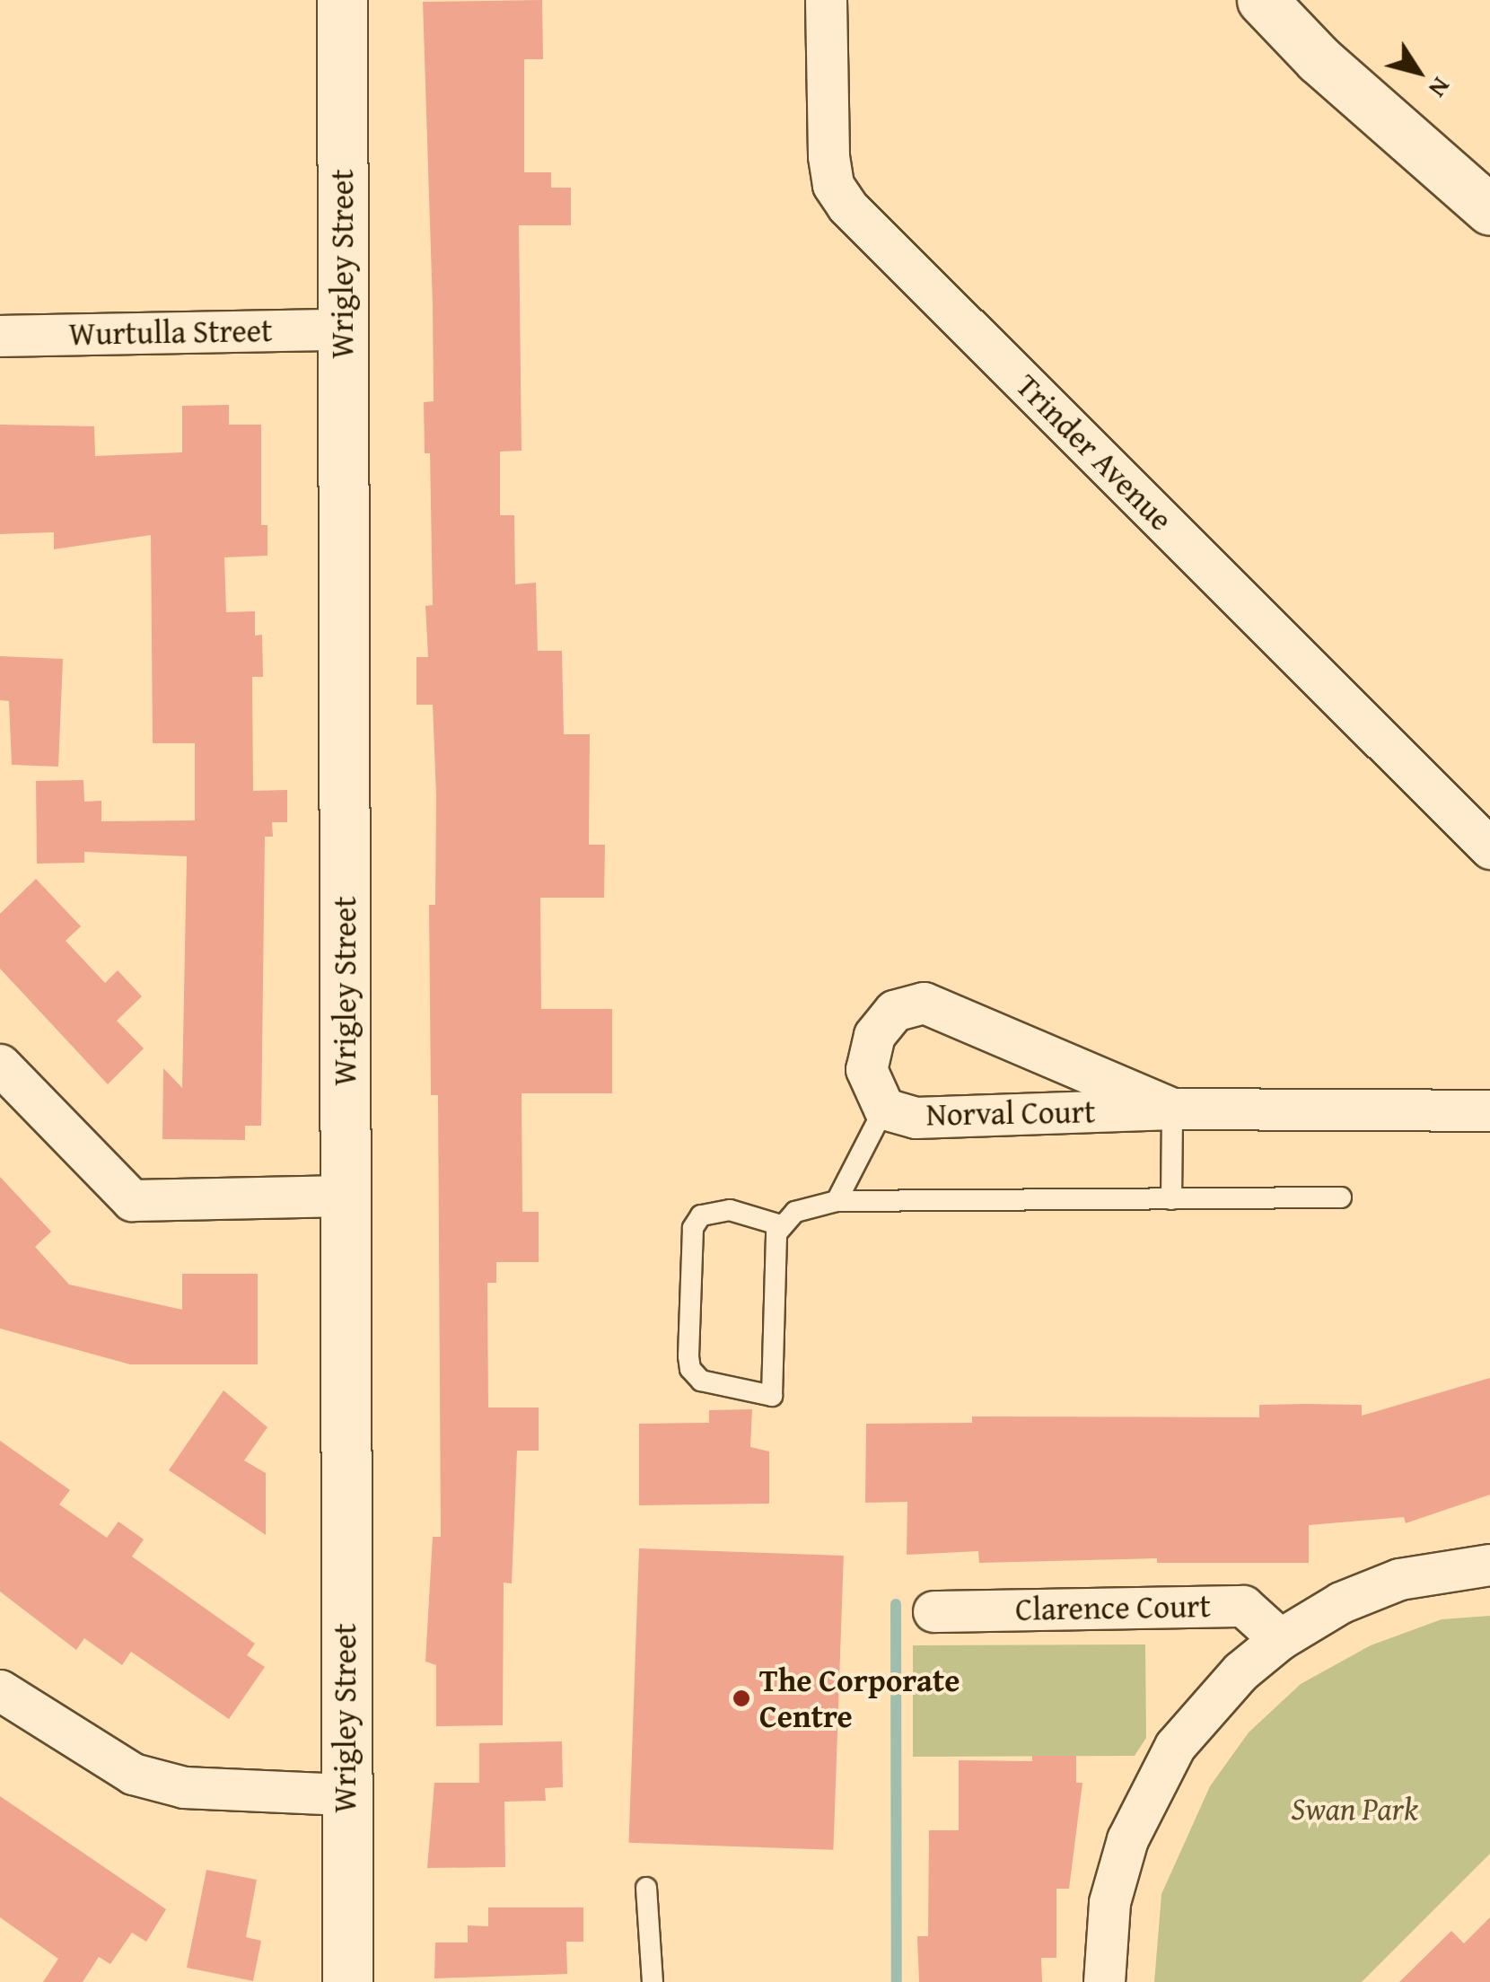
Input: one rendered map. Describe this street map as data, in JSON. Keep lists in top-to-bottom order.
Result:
{
  "streets": {
    "street": [
      "Wrigley Street",
      "Wurtulla Street",
      "Trinder Avenue",
      "Norval Court",
      "Clarence Court"
    ]
  },
  "crossings": [
    ["Wrigley Street", "Wurtulla Street"]
  ],
  "parks": ["Swan Park"],
  "places": ["The Corporate Centre"],
  "north": "bottom right"
}
